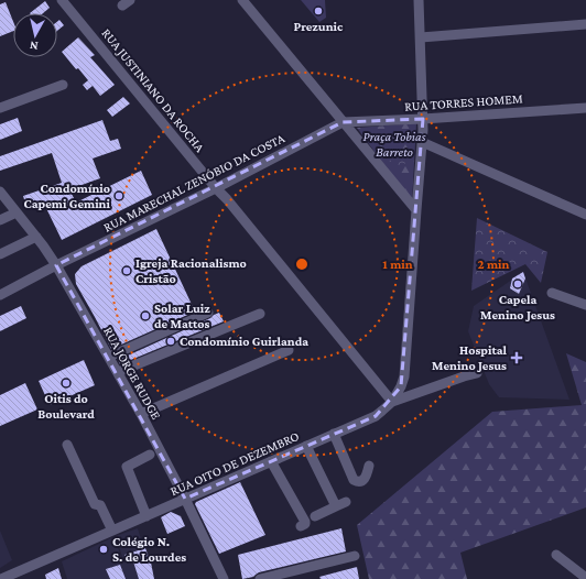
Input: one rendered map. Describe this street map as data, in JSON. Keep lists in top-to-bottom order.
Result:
{
  "streets": {
    "street": [
      "RUA JUSTINIANO DA ROCHA",
      "RUA TORRES HOMEM",
      "RUA MARECHAL ZENÓBIO DA COSTA",
      "RUA JORGE RUDGE",
      "RUA OITO DE DEZEMBRO"
    ]
  },
  "crossings": [
    ["RUA JUSTINIANO DA ROCHA", "RUA MARECHAL ZENÓBIO DA COSTA"],
    ["RUA JUSTINIANO DA ROCHA", "RUA OITO DE DEZEMBRO"],
    ["RUA TORRES HOMEM", "RUA MARECHAL ZENÓBIO DA COSTA"],
    ["RUA MARECHAL ZENÓBIO DA COSTA", "RUA JORGE RUDGE"],
    ["RUA JORGE RUDGE", "RUA OITO DE DEZEMBRO"]
  ],
  "parks": ["Praça Tobias Barreto"],
  "places": {
    "other": [
      "Prezunic",
      "Condomínio Capemi Gemini",
      "Igreja Racionalismo Cristão",
      "Capela Menino Jesus",
      "Solar Luiz de Mattos",
      "Condomínio Guirlanda",
      "Oitis do Boulevard",
      "Colégio N. S. de Lourdes"
    ],
    "health": ["Hospital Menino Jesus"]
  },
  "north": "bottom",
  "rings": ["1 min", "2 min"]
}
